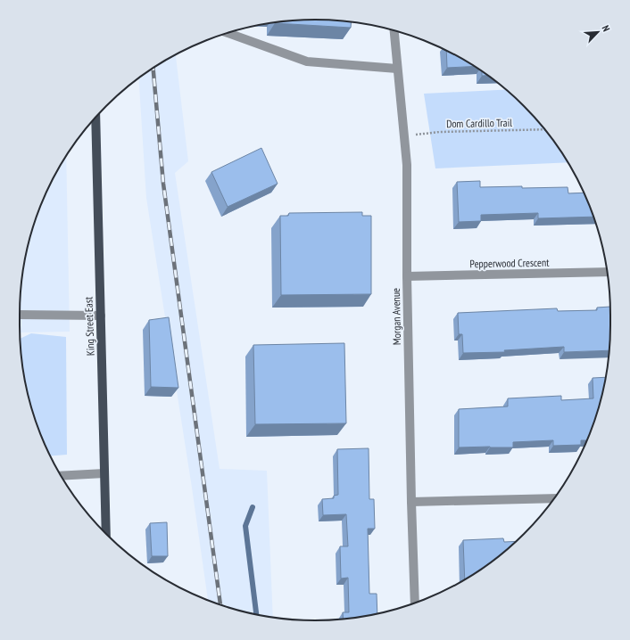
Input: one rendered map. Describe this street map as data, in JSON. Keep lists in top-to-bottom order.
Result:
{
  "streets": {
    "main road": ["King Street East"],
    "street": ["Pepperwood Crescent", "Morgan Avenue"],
    "path": ["Dom Cardillo Trail"]
  },
  "crossings": [
    ["Pepperwood Crescent", "Morgan Avenue"]
  ],
  "north": "top right"
}
